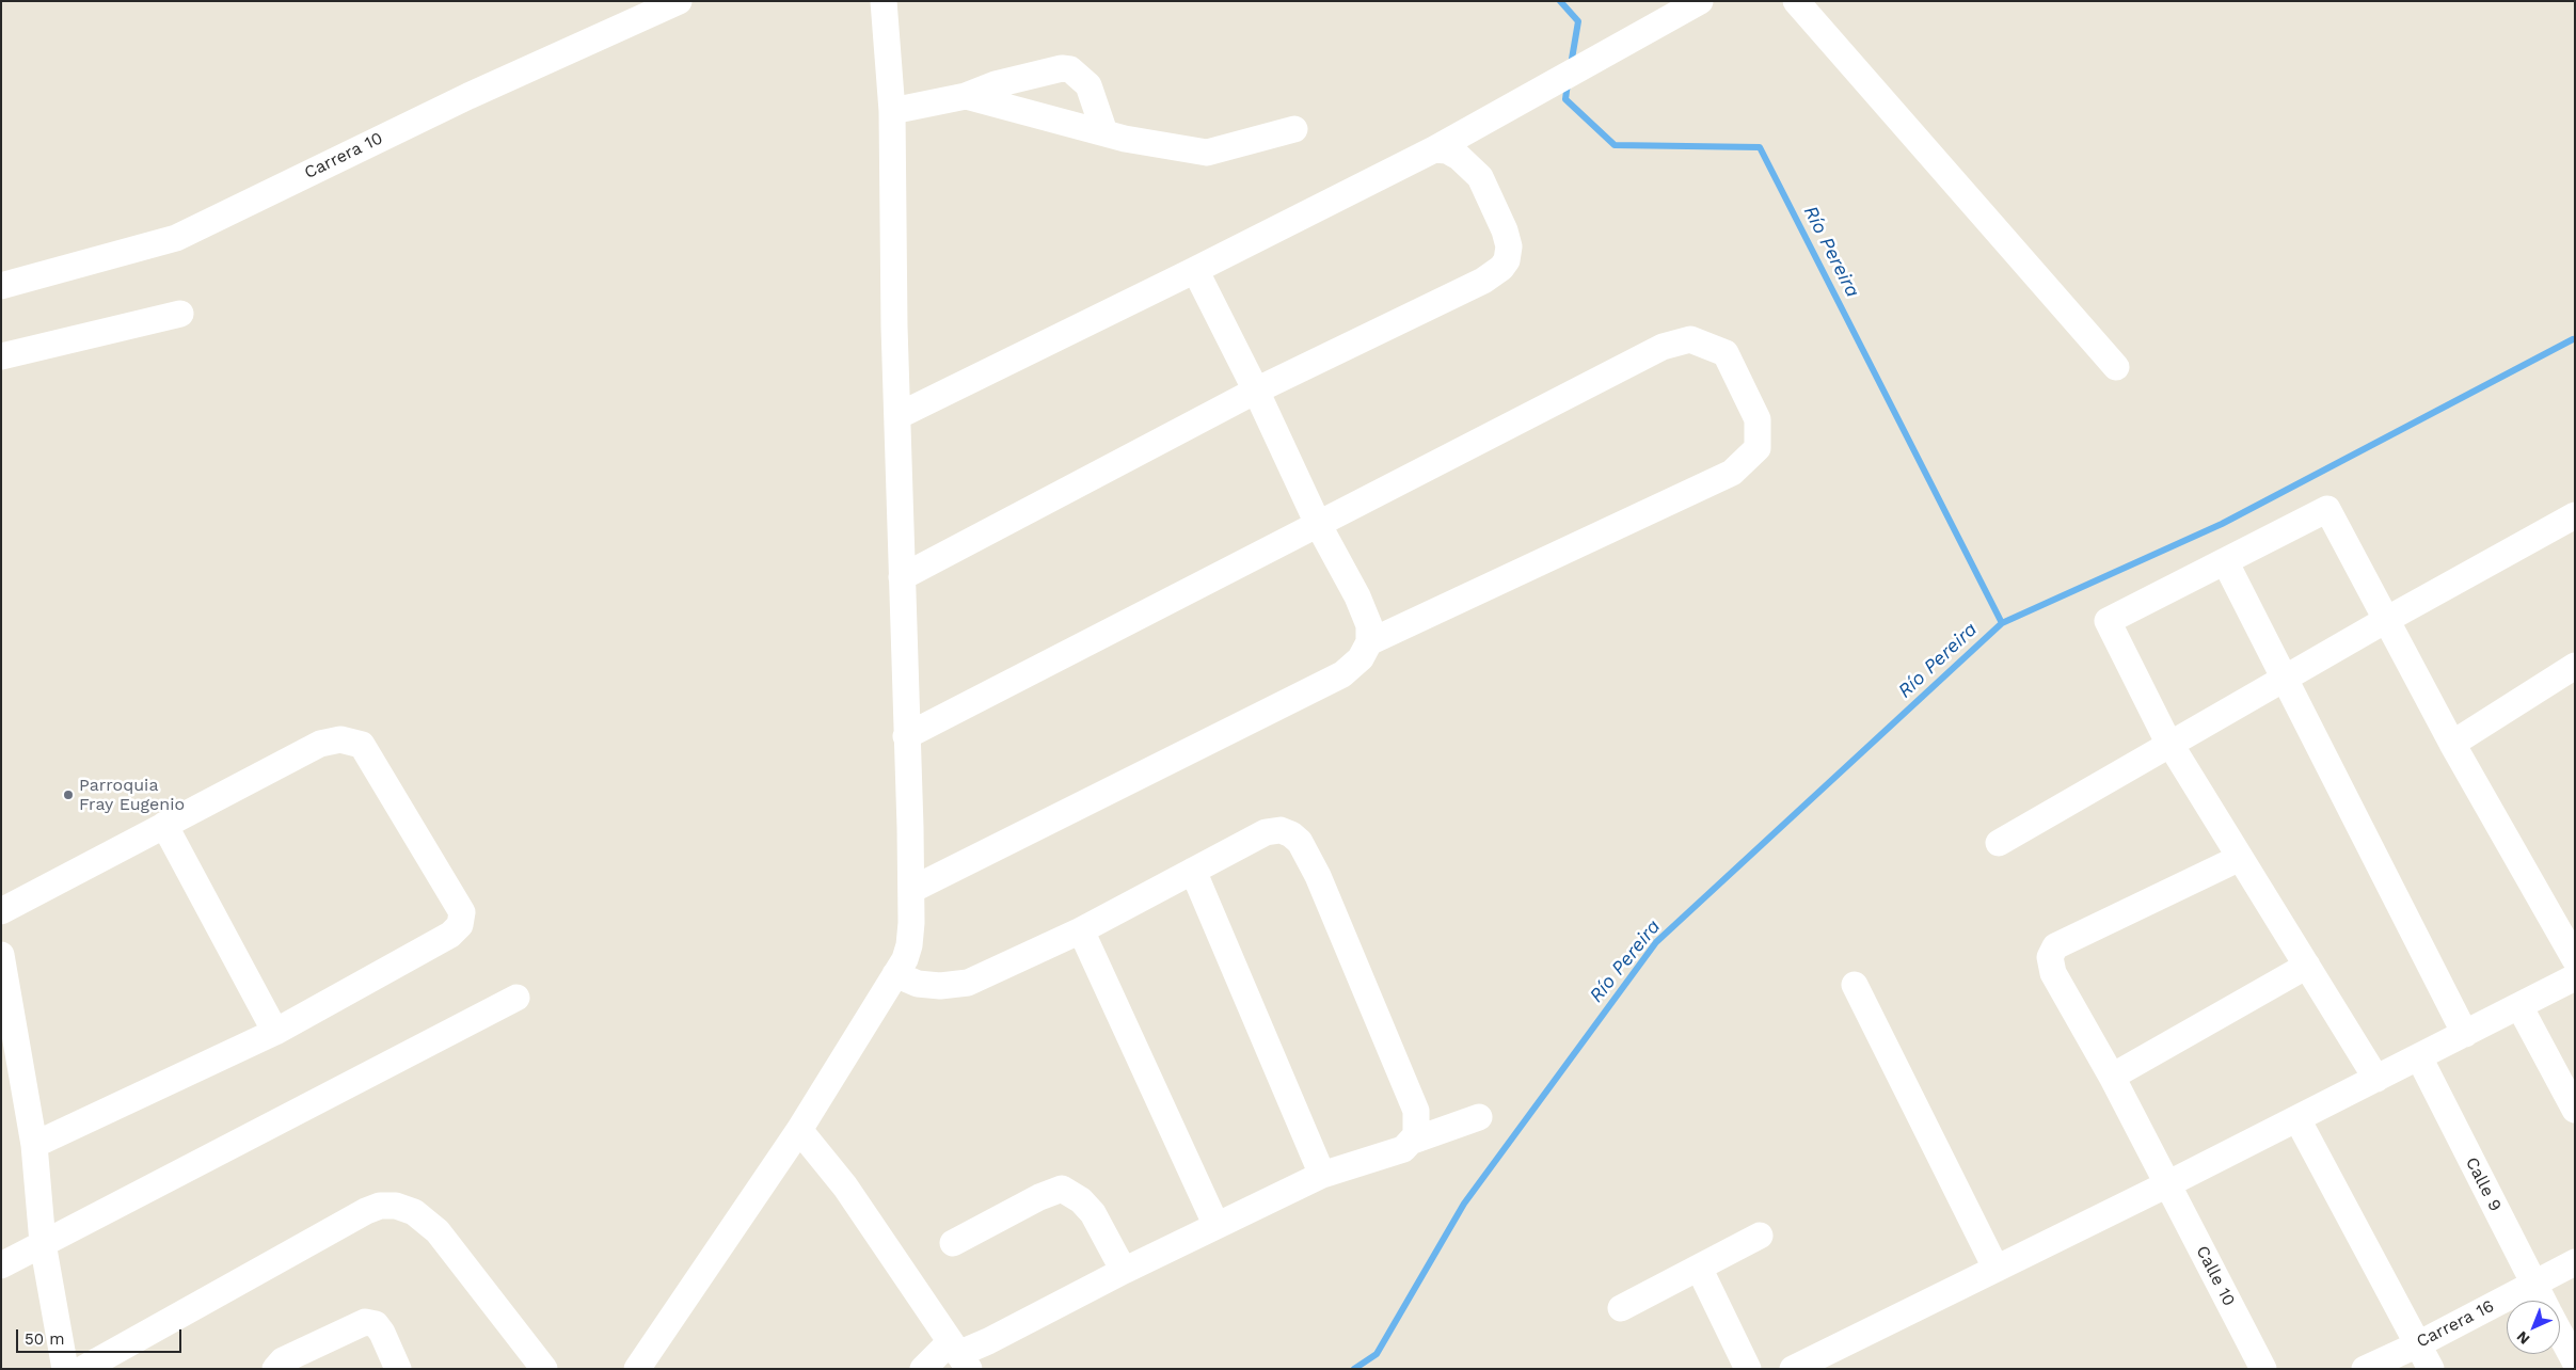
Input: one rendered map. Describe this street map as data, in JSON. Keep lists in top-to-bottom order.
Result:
{
  "streets": {
    "street": [
      "Carrera 10",
      "Calle 9",
      "Calle 10",
      "Carrera 16"
    ]
  },
  "crossings": [
    ["Calle 9", "Carrera 16"]
  ],
  "water": ["Río Pereira"],
  "places": ["Parroquia Fray Eugenio"],
  "scale_bar": "50 m",
  "north": "bottom left"
}
